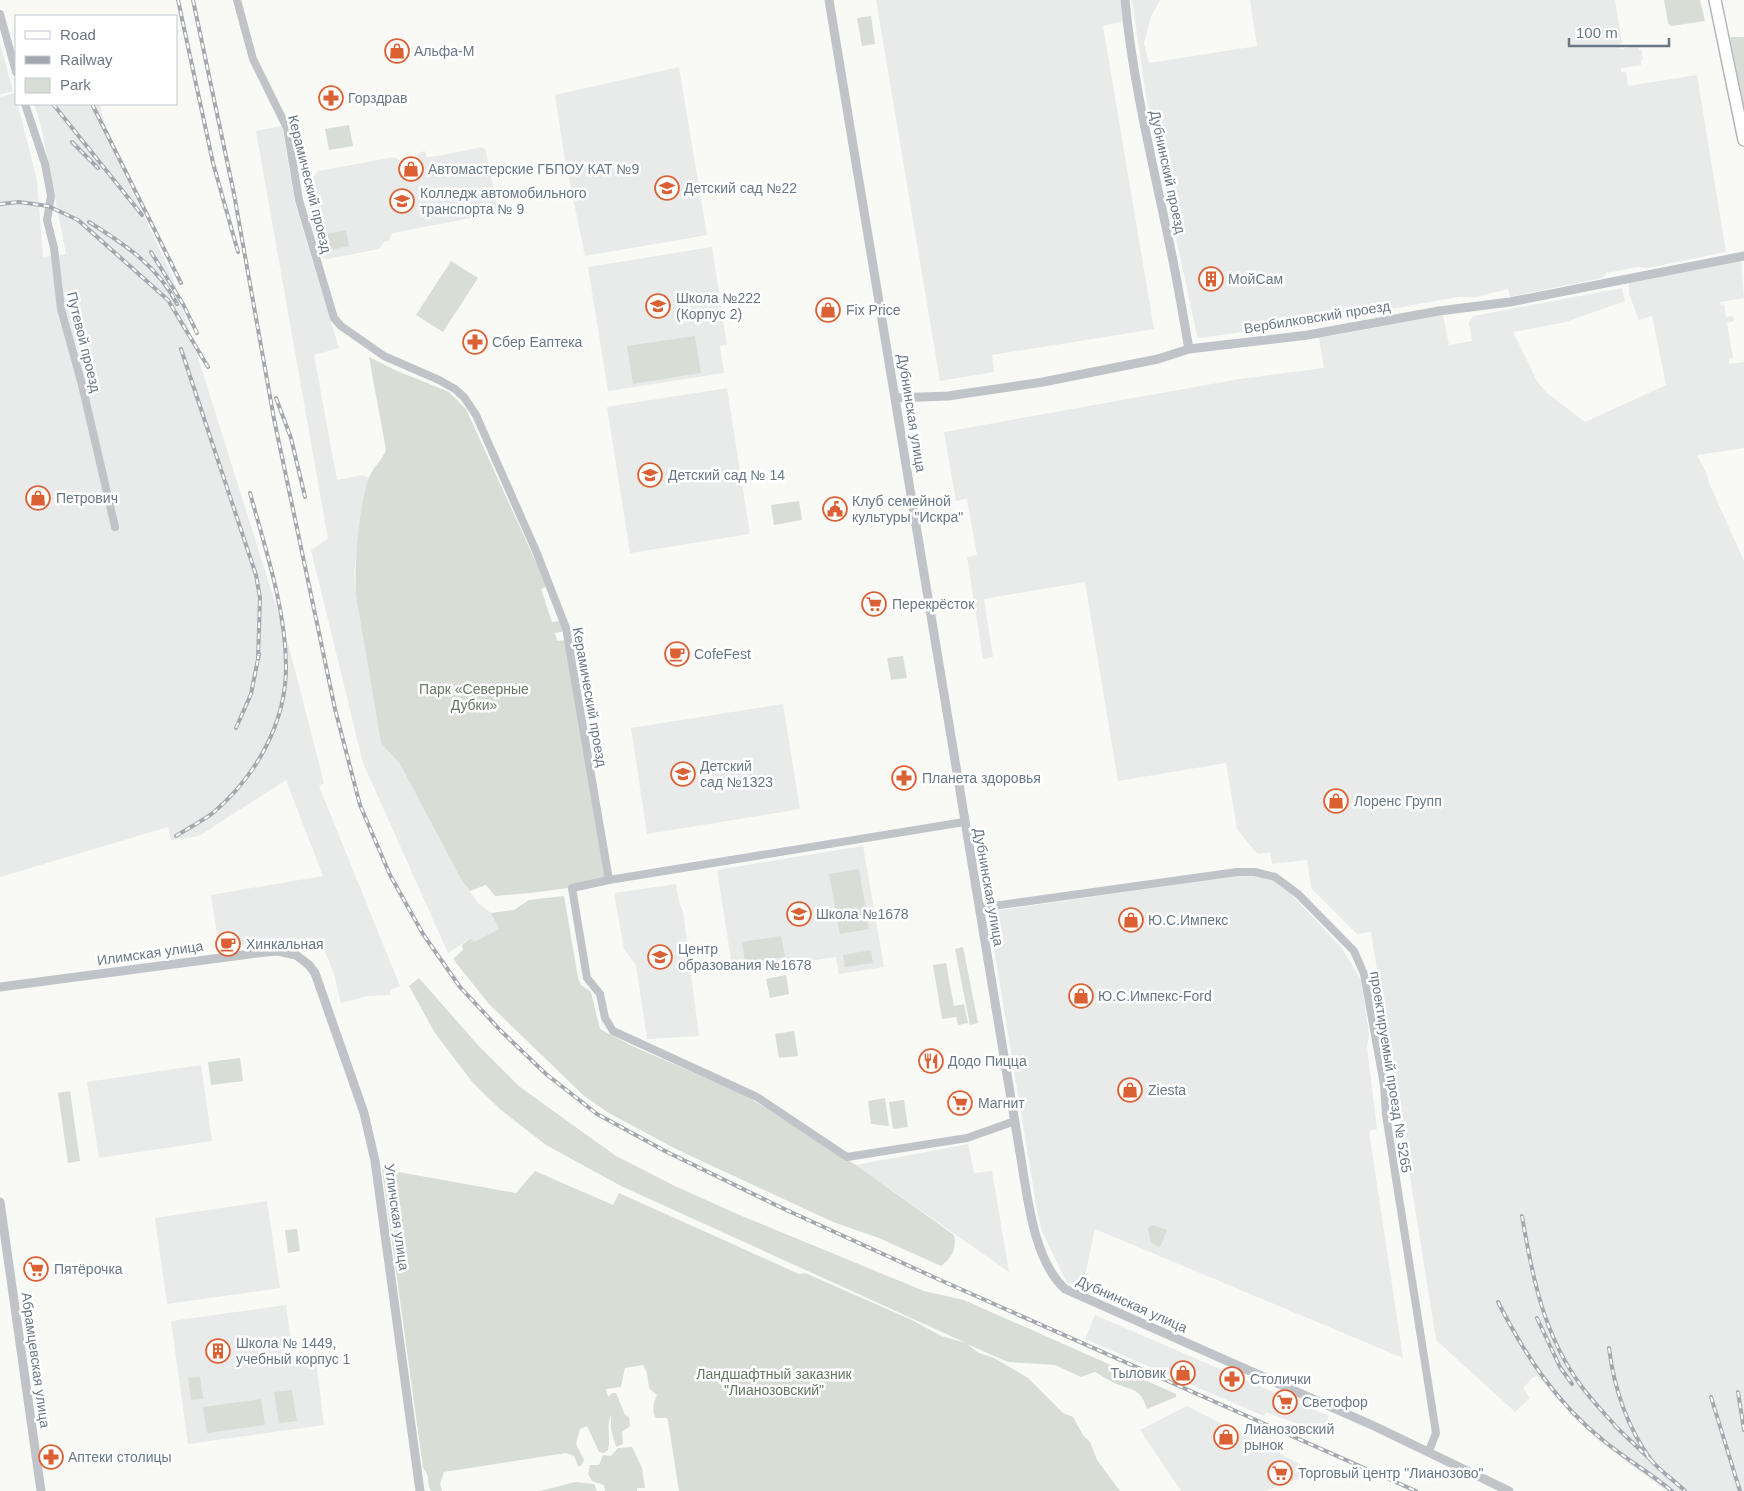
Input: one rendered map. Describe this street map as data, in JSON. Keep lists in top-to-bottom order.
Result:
{
  "streets": {
    "street": [
      "Дубнинский проезд",
      "Керамический проезд",
      "Вербилковский проезд",
      "Путевой проезд",
      "Дубнинская улица",
      "Илимская улица",
      "проектируемый проезд № 5265",
      "Угличская улица",
      "Абрамцевская улица"
    ]
  },
  "crossings": [
    ["Дубнинский проезд", "Вербилковский проезд"],
    ["Вербилковский проезд", "Дубнинская улица"],
    ["Дубнинская улица", "проектируемый проезд № 5265"],
    ["Илимская улица", "Угличская улица"]
  ],
  "parks": ["Парк «Северные Дубки»", "Ландшафтный заказник \"Лианозовский\""],
  "places": {
    "shop": [
      "Альфа-М",
      "Автомастерские ГБПОУ КАТ №9",
      "Fix Price",
      "Петрович",
      "Лоренс Групп",
      "Ю.С.Импекс",
      "Ю.С.Импекс-Ford",
      "Ziesta",
      "Тыловик",
      "Лианозовский рынок"
    ],
    "pharmacy": [
      "Горздрав",
      "Сбер Еаптека",
      "Планета здоровья",
      "Столички",
      "Аптеки столицы"
    ],
    "school or university": [
      "Детский сад №22",
      "Колледж автомобильного транспорта № 9",
      "Школа №222 (Корпус 2)",
      "Детский сад № 14",
      "Детский сад №1323",
      "Школа №1678",
      "Центр образования №1678"
    ],
    "building": ["МойСам", "Школа № 1449, учебный корпус 1"],
    "public building": ["Клуб семейной культуры \"Искра\""],
    "supermarket": [
      "Перекрёсток",
      "Магнит",
      "Пятёрочка",
      "Светофор",
      "Торговый центр \"Лианозово\""
    ],
    "cafe": ["CofeFest", "Хинкальная"],
    "restaurant": ["Додо Пицца"]
  },
  "legend": ["Road", "Railway", "Park"],
  "scale_bar": "100 m"
}
